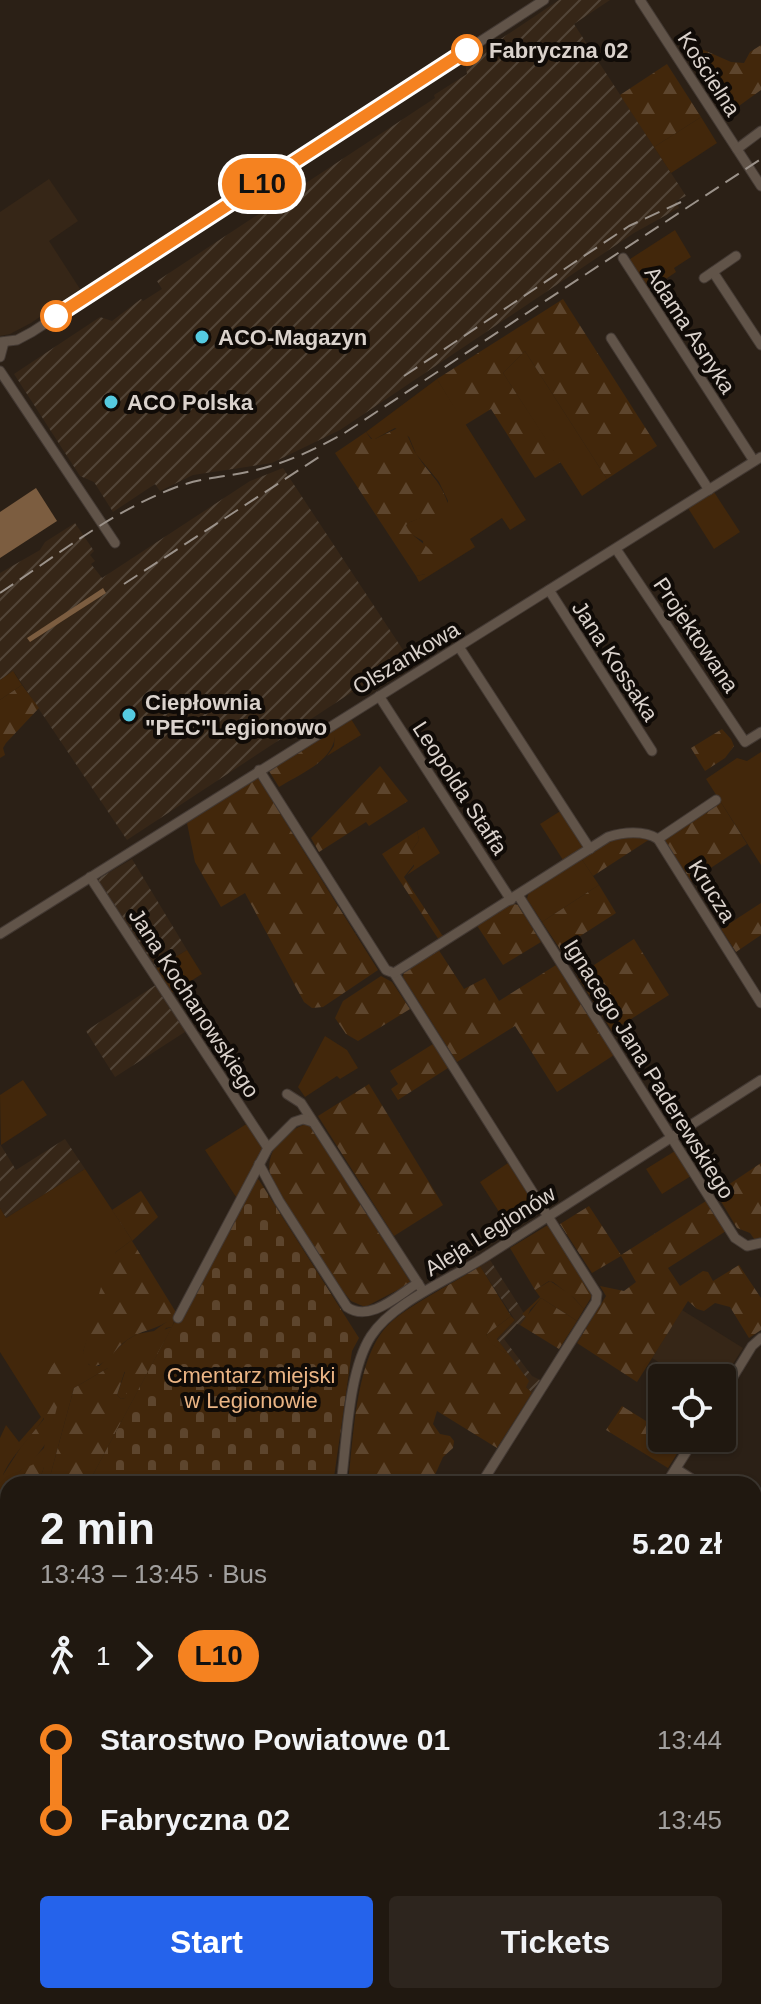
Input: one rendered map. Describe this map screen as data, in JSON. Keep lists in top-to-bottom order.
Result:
{
  "streets": {
    "street": [
      "Kościelna",
      "Adama Asnyka",
      "Projektowana",
      "Olszankowa",
      "Jana Kossaka",
      "Leopolda Staffa",
      "Krucza",
      "Jana Kochanowskiego",
      "Ignacego Jana Paderewskiego",
      "Aleja Legionów"
    ]
  },
  "crossings": [
    ["Adama Asnyka", "Olszankowa"],
    ["Projektowana", "Olszankowa"],
    ["Olszankowa", "Jana Kossaka"],
    ["Olszankowa", "Leopolda Staffa"],
    ["Olszankowa", "Jana Kochanowskiego"],
    ["Leopolda Staffa", "Ignacego Jana Paderewskiego"],
    ["Ignacego Jana Paderewskiego", "Aleja Legionów"]
  ],
  "parks": ["Cmentarz miejski w Legionowie"],
  "places": [
    "Fabryczna 02",
    "ACO-Magazyn",
    "ACO Polska",
    "Ciepłownia \"PEC\"Legionowo"
  ],
  "lines": ["bus line L10"],
  "page": {
    "on_map": "L10",
    "heading": ["2 min", "13:43 – 13:45 · Bus", "5.20 zł"],
    "legs": ["1", "L10"],
    "list": [
      {
        "name": "Starostwo Powiatowe 01",
        "value": "13:44"
      },
      {
        "name": "Fabryczna 02",
        "value": "13:45"
      }
    ],
    "buttons": ["Start", "Tickets"]
  }
}
